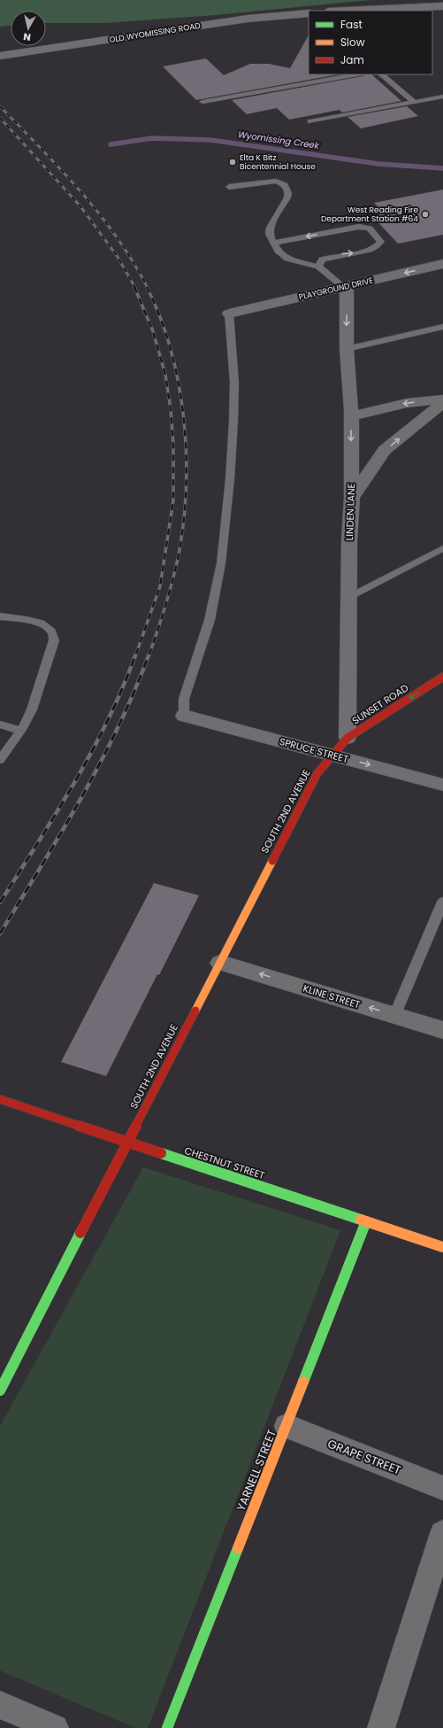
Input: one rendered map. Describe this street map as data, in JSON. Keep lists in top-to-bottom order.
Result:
{
  "streets": {
    "street": [
      "OLD WYOMISSING ROAD",
      "PLAYGROUND DRIVE",
      "LINDEN LANE",
      "SUNSET ROAD",
      "SPRUCE STREET",
      "SOUTH 2ND AVENUE",
      "KLINE STREET",
      "CHESTNUT STREET",
      "GRAPE STREET",
      "YARNELL STREET"
    ]
  },
  "crossings": [
    ["PLAYGROUND DRIVE", "LINDEN LANE"],
    ["LINDEN LANE", "SUNSET ROAD"],
    ["SUNSET ROAD", "SPRUCE STREET"],
    ["SUNSET ROAD", "SOUTH 2ND AVENUE"],
    ["SPRUCE STREET", "SOUTH 2ND AVENUE"],
    ["SOUTH 2ND AVENUE", "KLINE STREET"],
    ["SOUTH 2ND AVENUE", "CHESTNUT STREET"],
    ["CHESTNUT STREET", "YARNELL STREET"],
    ["GRAPE STREET", "YARNELL STREET"]
  ],
  "one_way": ["SUNSET ROAD", "SPRUCE STREET", "KLINE STREET"],
  "water": ["Wyomissing Creek"],
  "places": ["Elta K Bitz Bicentennial House", "West Reading Fire Department Station #64"],
  "legend": ["Fast", "Slow", "Jam"],
  "north": "bottom"
}
